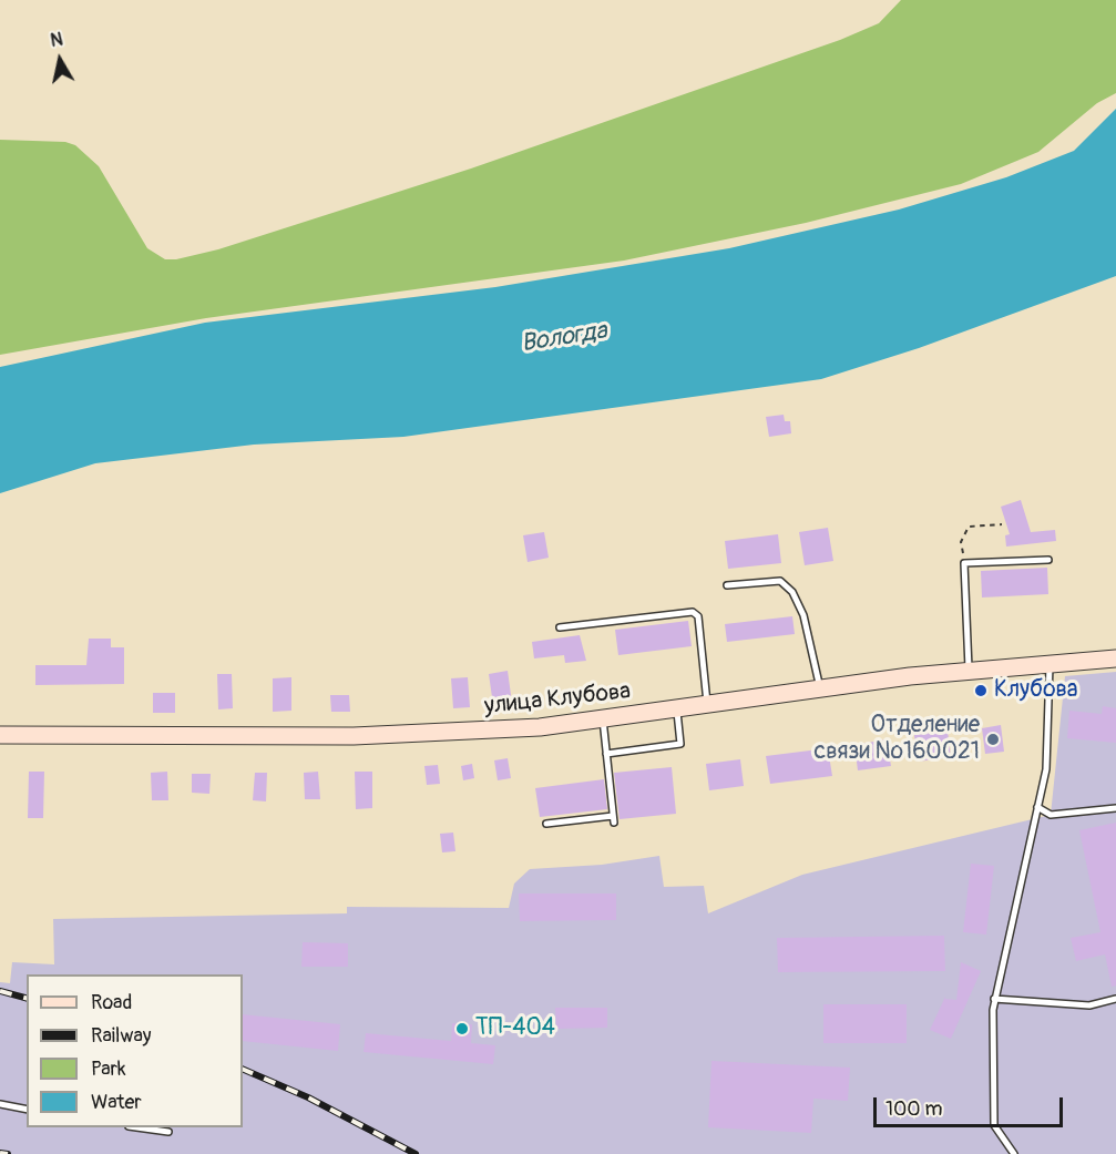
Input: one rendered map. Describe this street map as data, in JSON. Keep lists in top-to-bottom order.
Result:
{
  "streets": {
    "main road": ["улица Клубова"]
  },
  "water": ["Вологда"],
  "places": ["Клубова", "Отделение связи №160021", "ТП-404"],
  "legend": [
    "Road",
    "Railway",
    "Park",
    "Water"
  ],
  "scale_bar": "100 m",
  "north": "top"
}
